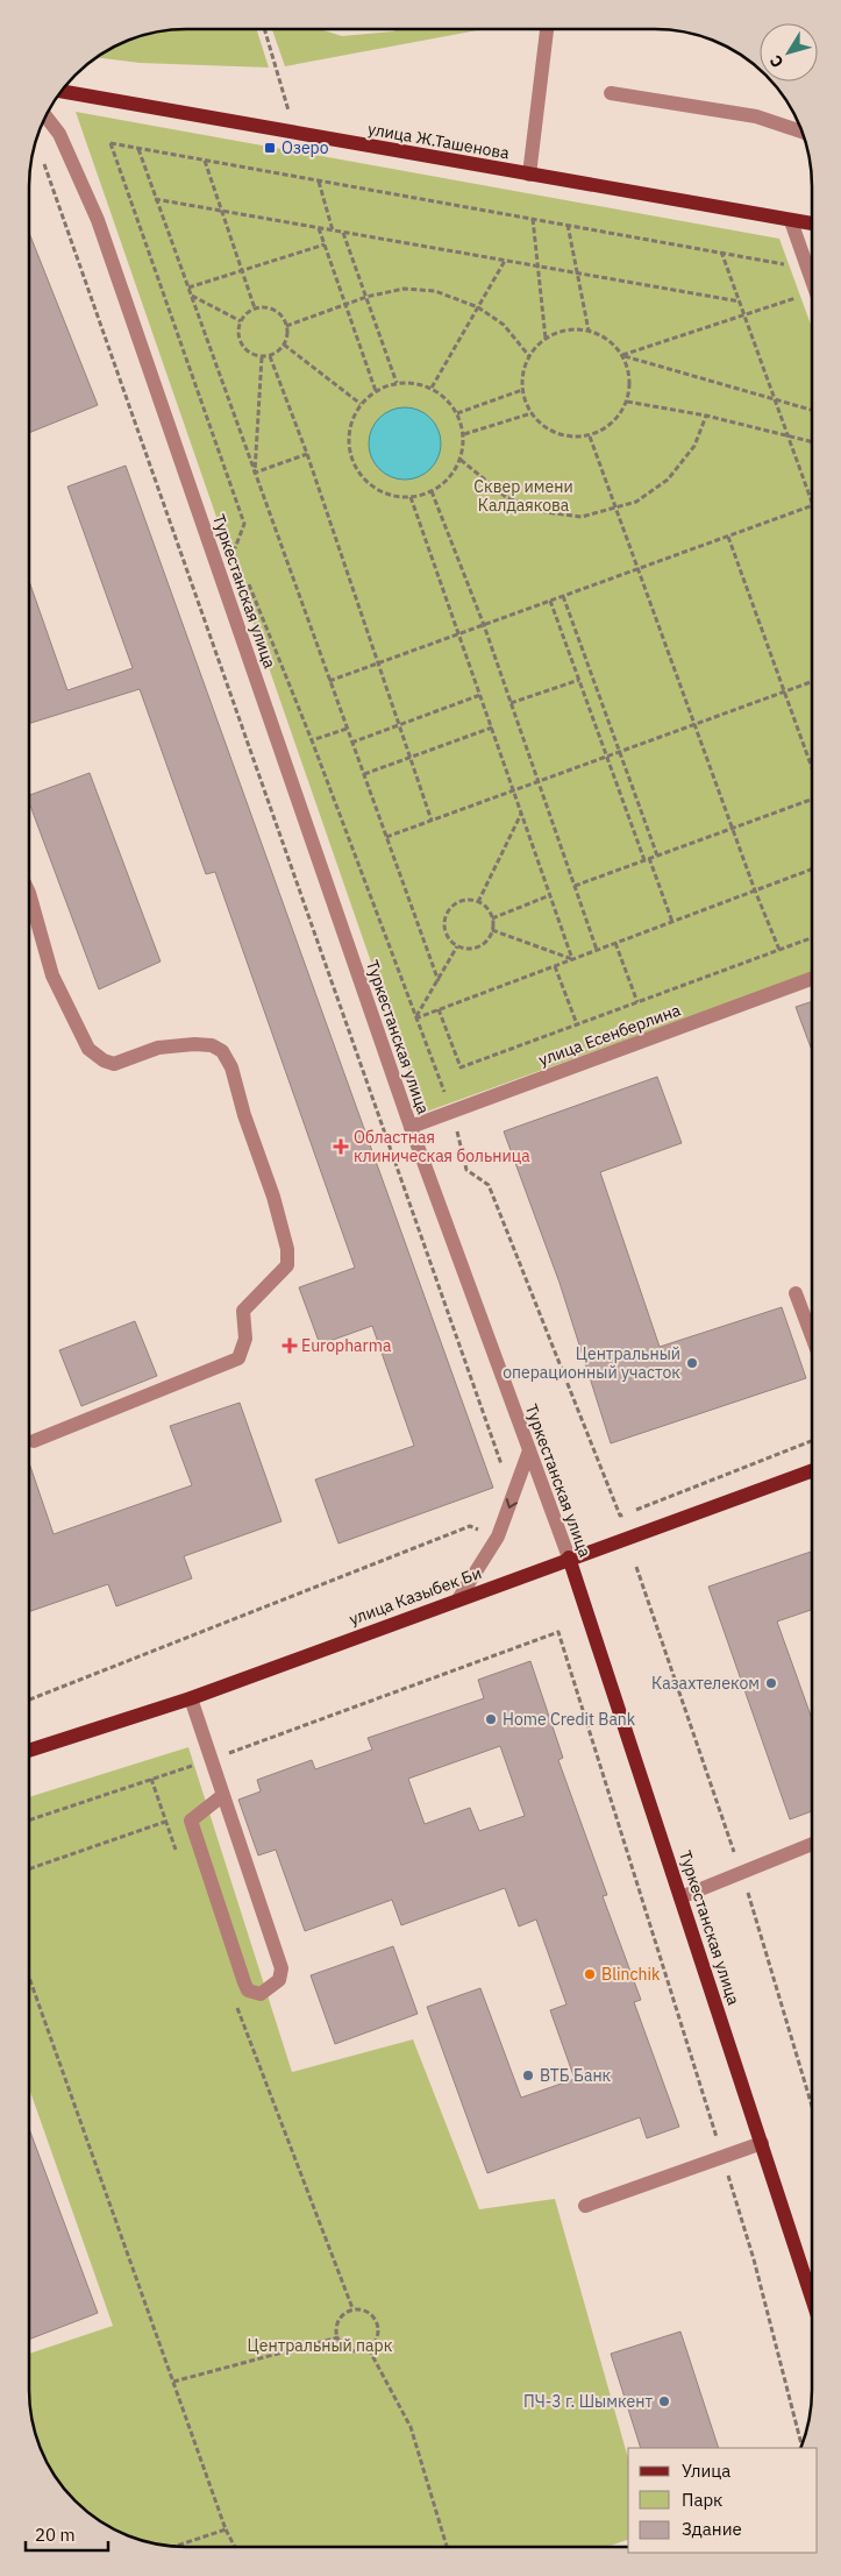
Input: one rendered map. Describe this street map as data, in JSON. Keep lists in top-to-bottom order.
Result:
{
  "streets": {
    "main road": ["улица Ж.Ташенова", "Туркестанская улица", "улица Казыбек Би"],
    "street": ["улица Есенберлина"]
  },
  "crossings": [
    ["Туркестанская улица", "улица Есенберлина"],
    ["Туркестанская улица", "улица Казыбек Би"]
  ],
  "parks": ["Сквер имени Калдаякова", "Центральный парк"],
  "places": {
    "transit": ["Озеро"],
    "health": ["Областная клиническая больница", "Europharma"],
    "other": [
      "Центральный операционный участок",
      "Казахтелеком",
      "Home Credit Bank",
      "Blinchik",
      "ВТБ Банк",
      "ПЧ-3 г. Шымкент"
    ]
  },
  "legend": ["Улица", "Парк", "Здание"],
  "scale_bar": "20 m",
  "north": "bottom left"
}
